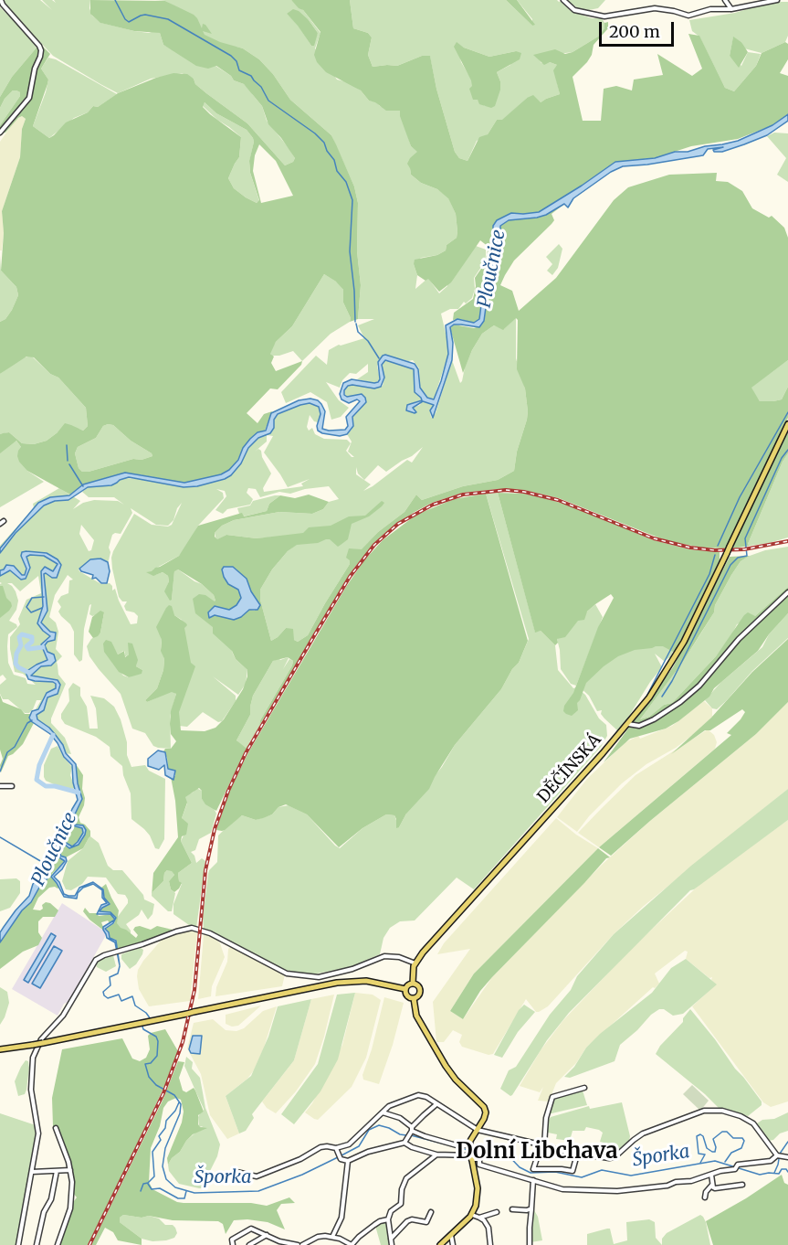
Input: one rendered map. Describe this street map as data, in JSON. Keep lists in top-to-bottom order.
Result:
{
  "streets": {
    "main road": ["DĚČÍNSKÁ"]
  },
  "districts": ["Dolní Libchava"],
  "water": ["Ploučnice", "Šporka"],
  "scale_bar": "200 m"
}
